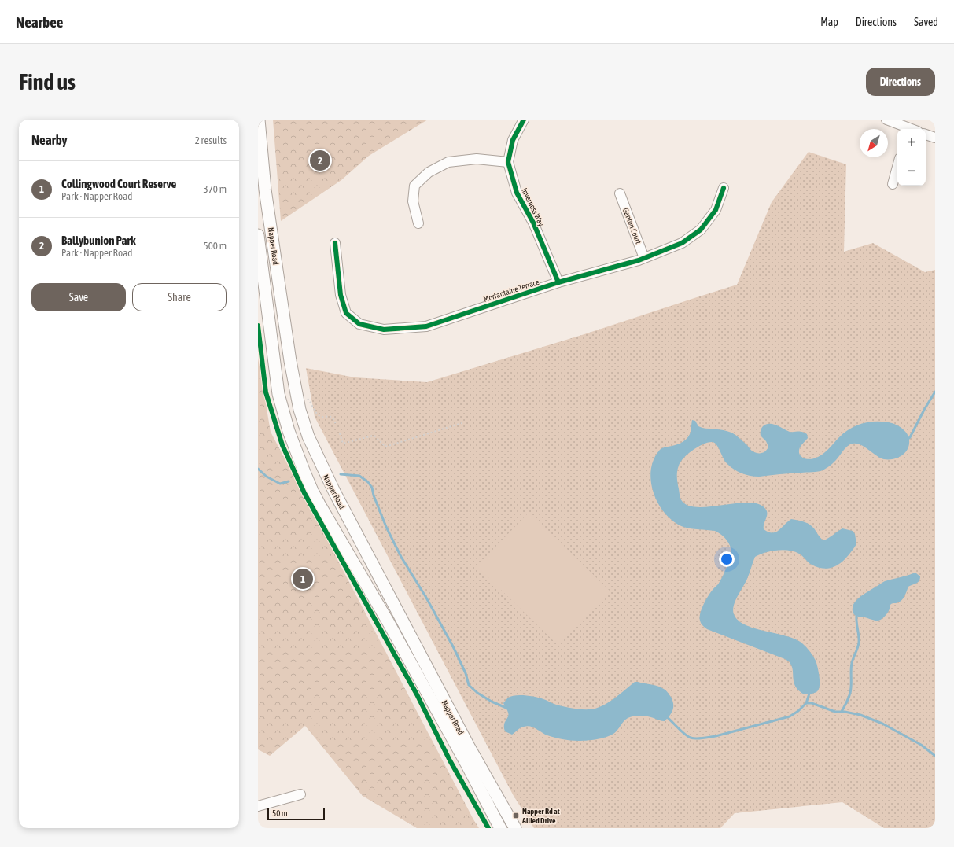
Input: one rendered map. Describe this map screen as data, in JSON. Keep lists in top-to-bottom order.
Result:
{
  "streets": {
    "main road": ["Napper Road"],
    "street": ["Inverness Way", "Ganton Court", "Morfantaine Terrace"]
  },
  "crossings": [
    ["Inverness Way", "Morfantaine Terrace"],
    ["Ganton Court", "Morfantaine Terrace"]
  ],
  "places": {
    "transit": ["Napper Rd at Allied Drive"]
  },
  "scale_bar": "50 m",
  "north": "bottom left",
  "page": {
    "header": "Nearbee",
    "nav": ["Map", "Directions", "Saved"],
    "buttons": [
      "Directions",
      ["Save", "Share"]
    ],
    "title": "Find us",
    "heading": ["Nearby", "2 results"],
    "map_buttons": ["+", "−"],
    "pins": ["2", "1"],
    "list": [
      {
        "mark": "1",
        "name": "Collingwood Court Reserve",
        "note": "Park · Napper Road",
        "value": "370 m"
      },
      {
        "mark": "2",
        "name": "Ballybunion Park",
        "note": "Park · Napper Road",
        "value": "500 m"
      }
    ],
    "scale": "50 m"
  }
}
